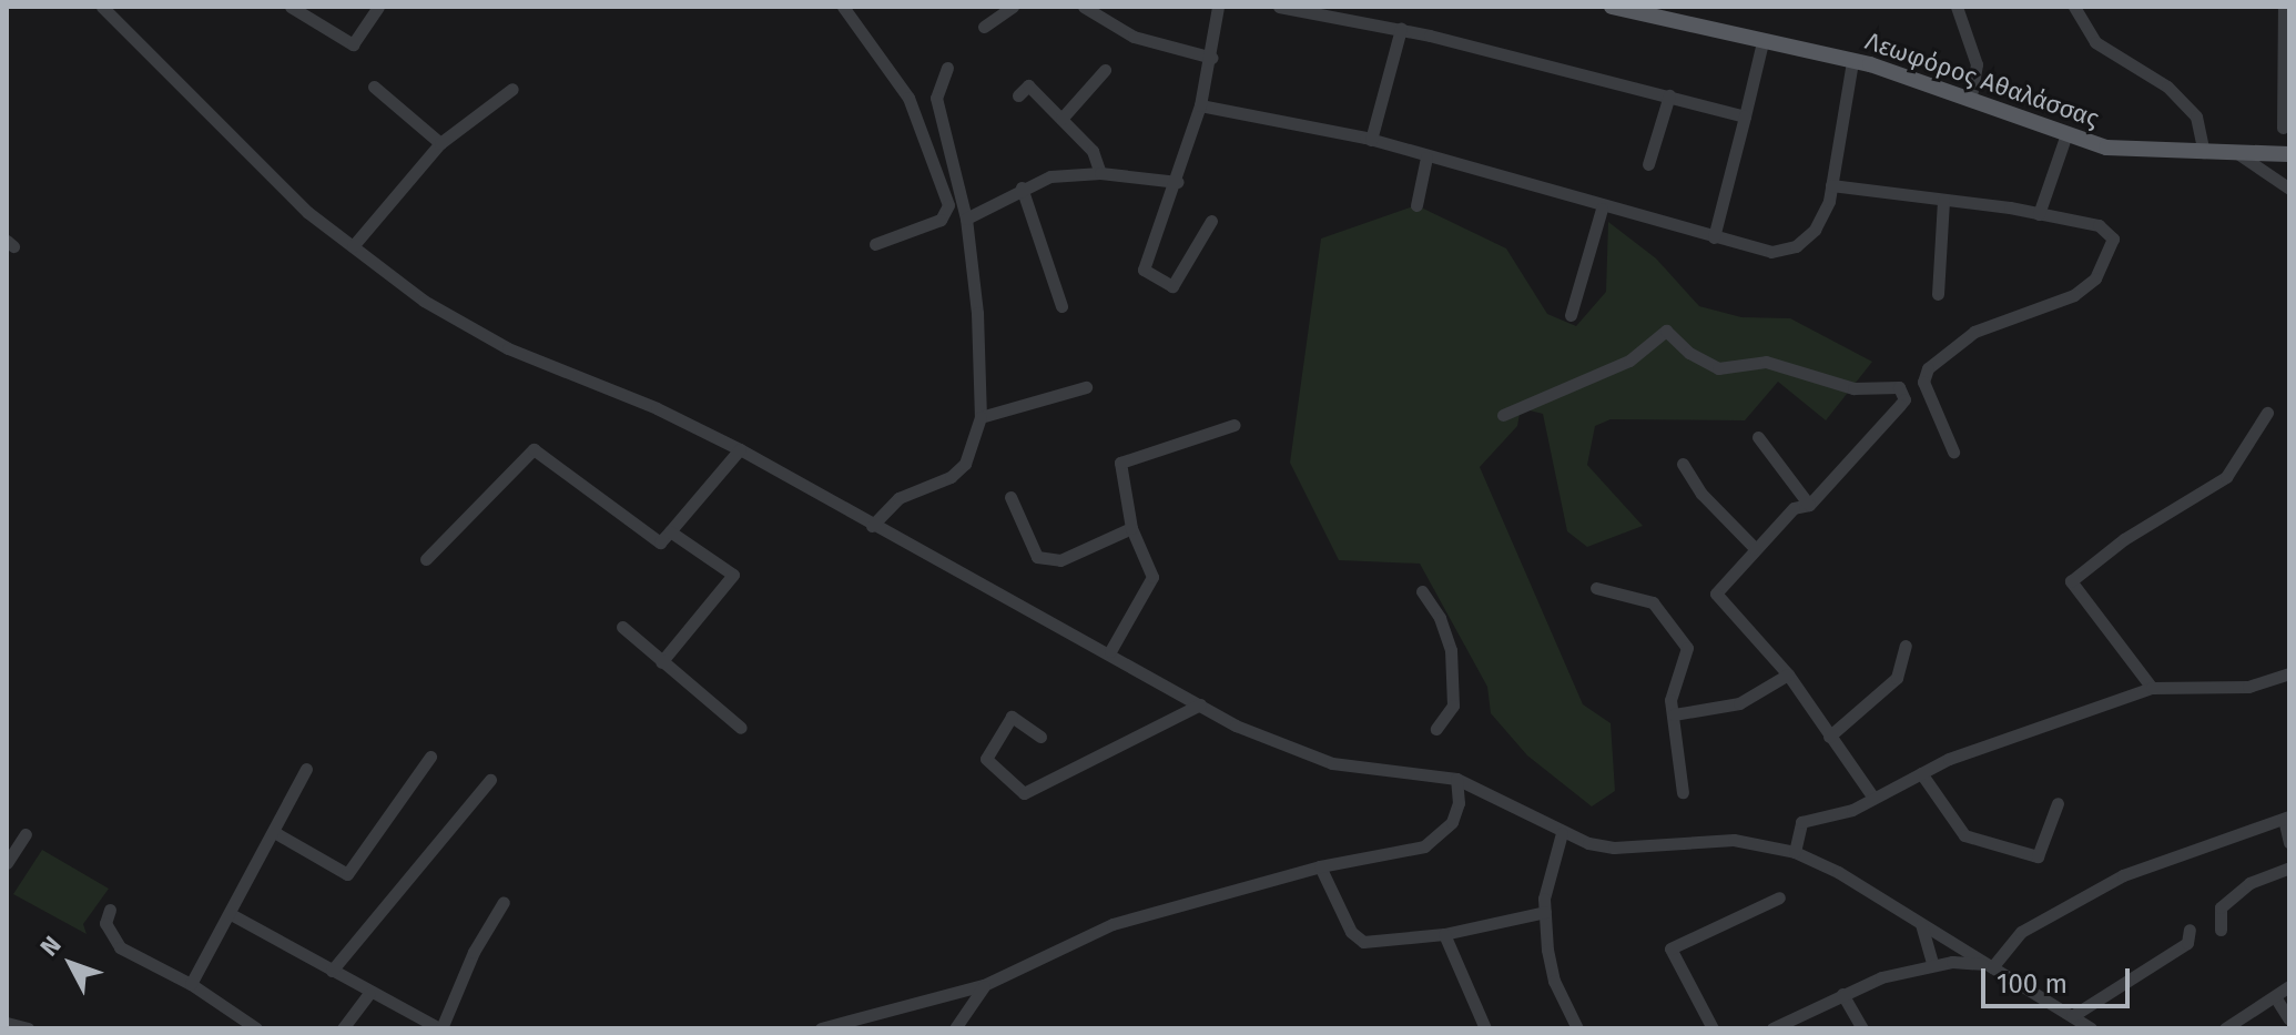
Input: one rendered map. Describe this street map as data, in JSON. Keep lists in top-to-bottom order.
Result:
{
  "streets": {
    "main road": ["Λεωφόρος Αθαλάσσας"]
  },
  "scale_bar": "100 m",
  "north": "top left"
}
